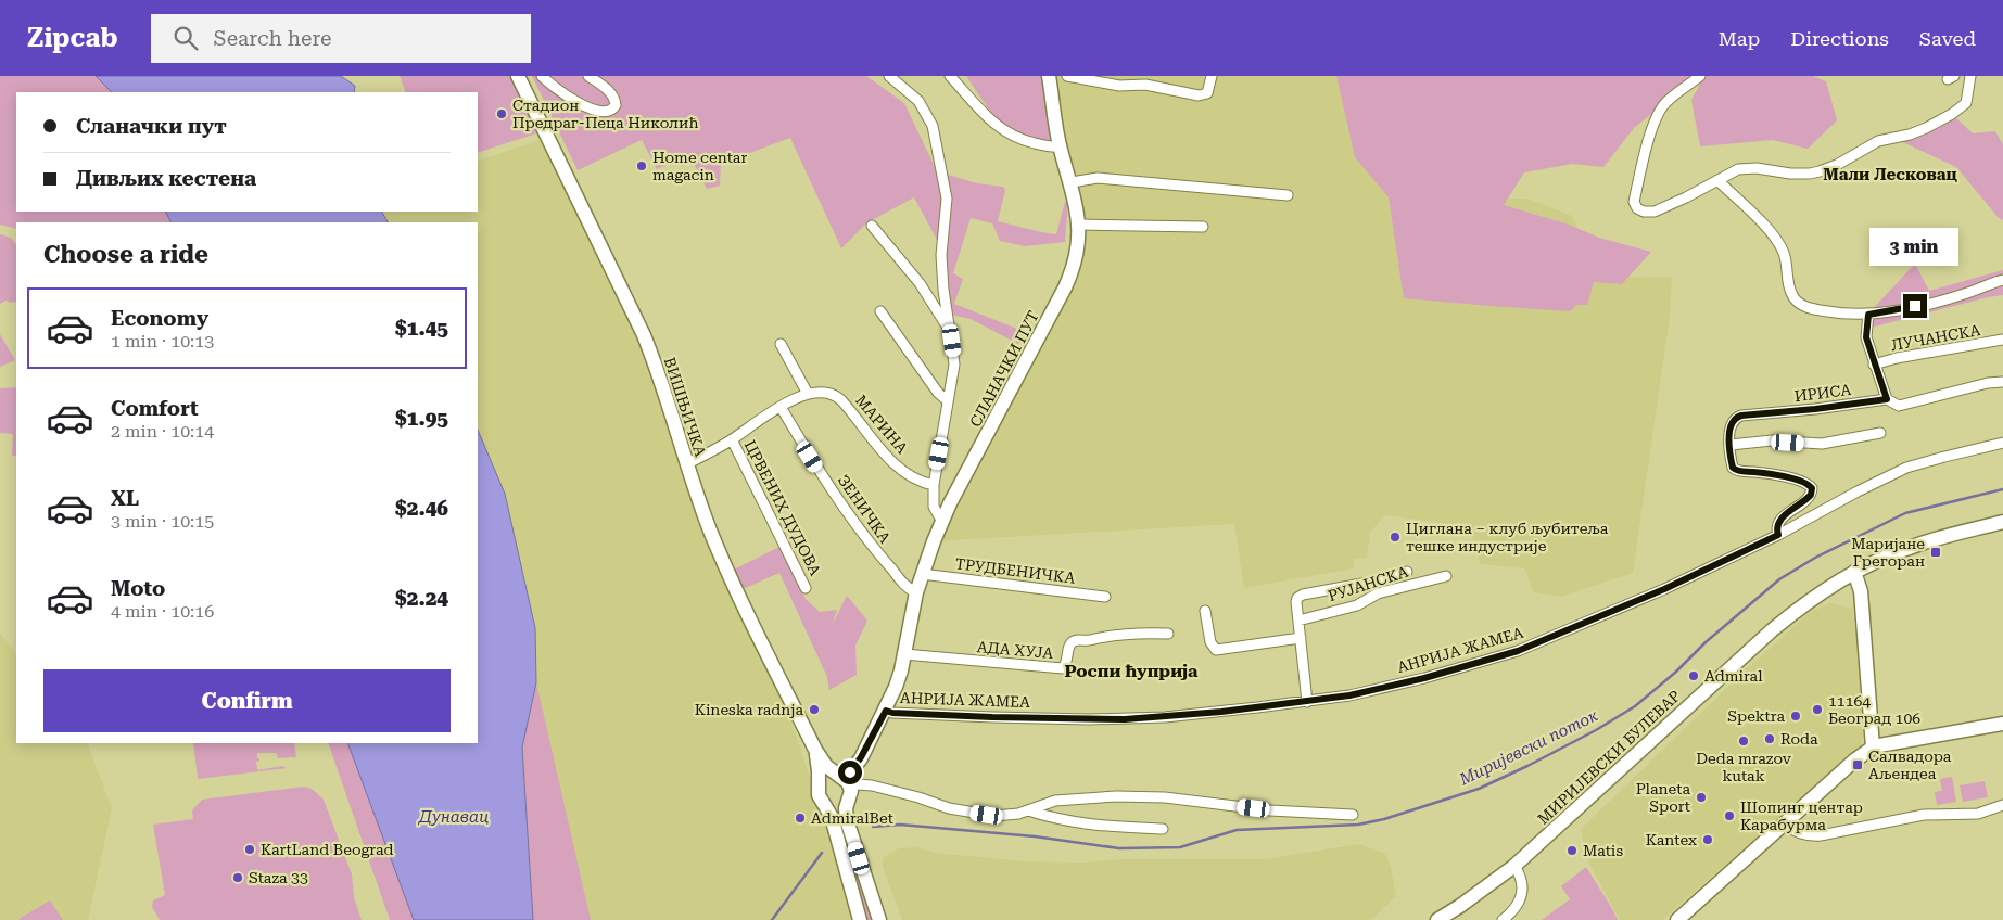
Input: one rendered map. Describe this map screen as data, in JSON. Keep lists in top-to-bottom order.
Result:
{
  "streets": {
    "street": [
      "ЛУЧАНСКА",
      "СЛАНАЧКИ ПУТ",
      "ИРИСА",
      "ВИШЊИЧКА",
      "МАРИНА",
      "ЦРВЕНИХ ДУДОВА",
      "ЗЕНИЧКА",
      "ТРУДБЕНИЧКА",
      "РУЈАНСКА",
      "АДА ХУЈА",
      "АНРИЈА ЖАМЕА",
      "МИРИЈЕВСКИ БУЛЕВАР"
    ]
  },
  "crossings": [
    ["ЛУЧАНСКА", "ИРИСА"],
    ["СЛАНАЧКИ ПУТ", "ВИШЊИЧКА"],
    ["СЛАНАЧКИ ПУТ", "ЗЕНИЧКА"],
    ["СЛАНАЧКИ ПУТ", "ТРУДБЕНИЧКА"],
    ["СЛАНАЧКИ ПУТ", "АДА ХУЈА"],
    ["СЛАНАЧКИ ПУТ", "АНРИЈА ЖАМЕА"],
    ["ВИШЊИЧКА", "МАРИНА"],
    ["МАРИНА", "ЦРВЕНИХ ДУДОВА"],
    ["МАРИНА", "ЗЕНИЧКА"]
  ],
  "districts": ["Мали Лесковац", "Роспи ћуприја"],
  "water": ["Миријевски поток", "Дунавац"],
  "places": {
    "other": [
      "Стадион Предраг-Пеца Николић",
      "Home centar magacin",
      "Циглана – клуб љубитеља тешке индустрије",
      "Admiral",
      "Kineska radnja",
      "11164 Београд 106",
      "Spektra",
      "Roda",
      "Deda mrazov kutak",
      "Planeta Sport",
      "Шопинг центар Карабурма",
      "AdmiralBet",
      "Kantex",
      "KartLand Beograd",
      "Matis",
      "Staza 33"
    ],
    "transit": ["Маријане Грегоран", "Салвадора Аљендеа"]
  },
  "page": {
    "header": "Zipcab",
    "search": "Search here",
    "nav": ["Map", "Directions", "Saved"],
    "banner": ["Сланачки пут", "Дивљих кестена"],
    "heading": "Choose a ride",
    "bubble": "3 min",
    "list": [
      {
        "name": "Economy",
        "note": "1 min · 10:13",
        "value": "$1.45"
      },
      {
        "name": "Comfort",
        "note": "2 min · 10:14",
        "value": "$1.95"
      },
      {
        "name": "XL",
        "note": "3 min · 10:15",
        "value": "$2.46"
      },
      {
        "name": "Moto",
        "note": "4 min · 10:16",
        "value": "$2.24"
      }
    ],
    "buttons": "Confirm"
  }
}
